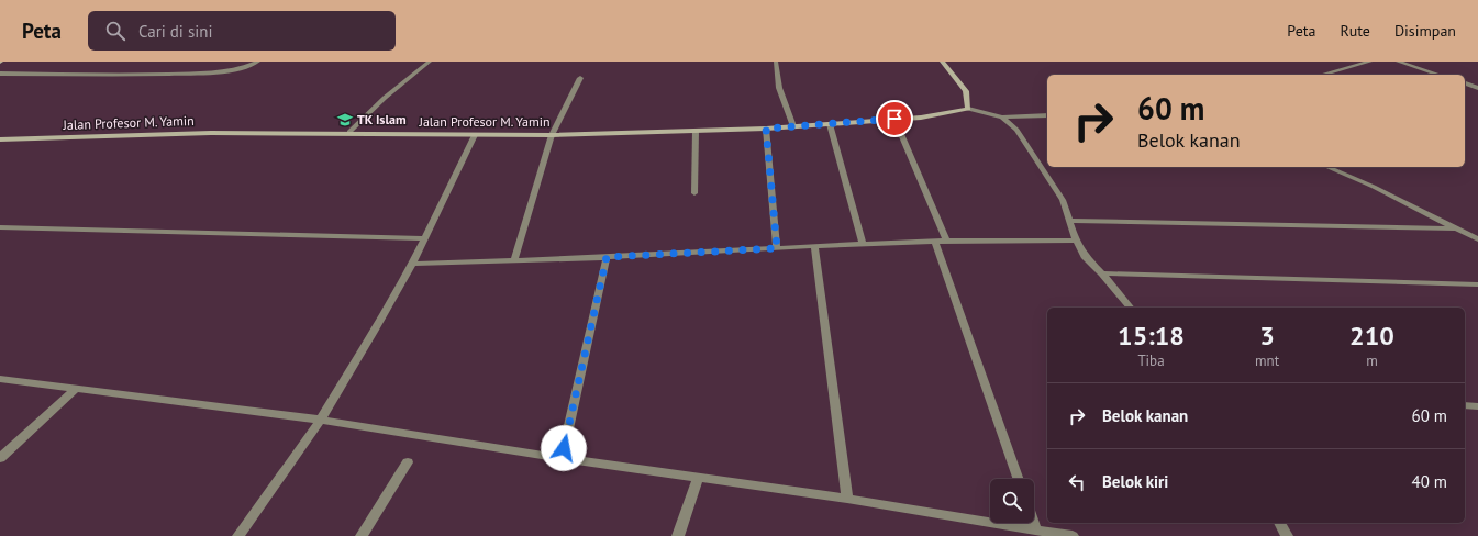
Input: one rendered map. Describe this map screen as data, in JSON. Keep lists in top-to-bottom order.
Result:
{
  "streets": {
    "main road": ["Jalan Profesor M. Yamin"]
  },
  "places": {
    "school or university": ["TK Islam"]
  },
  "page": {
    "header": "Peta",
    "search": "Cari di sini",
    "nav": ["Peta", "Rute", "Disimpan"],
    "turn": ["60 m", "Belok kanan"],
    "eta": [
      "15:18",
      "Tiba",
      "3",
      "mnt",
      "210",
      "m"
    ],
    "list": [
      {
        "name": "Belok kanan",
        "value": "60 m"
      },
      {
        "name": "Belok kiri",
        "value": "40 m"
      }
    ]
  }
}
